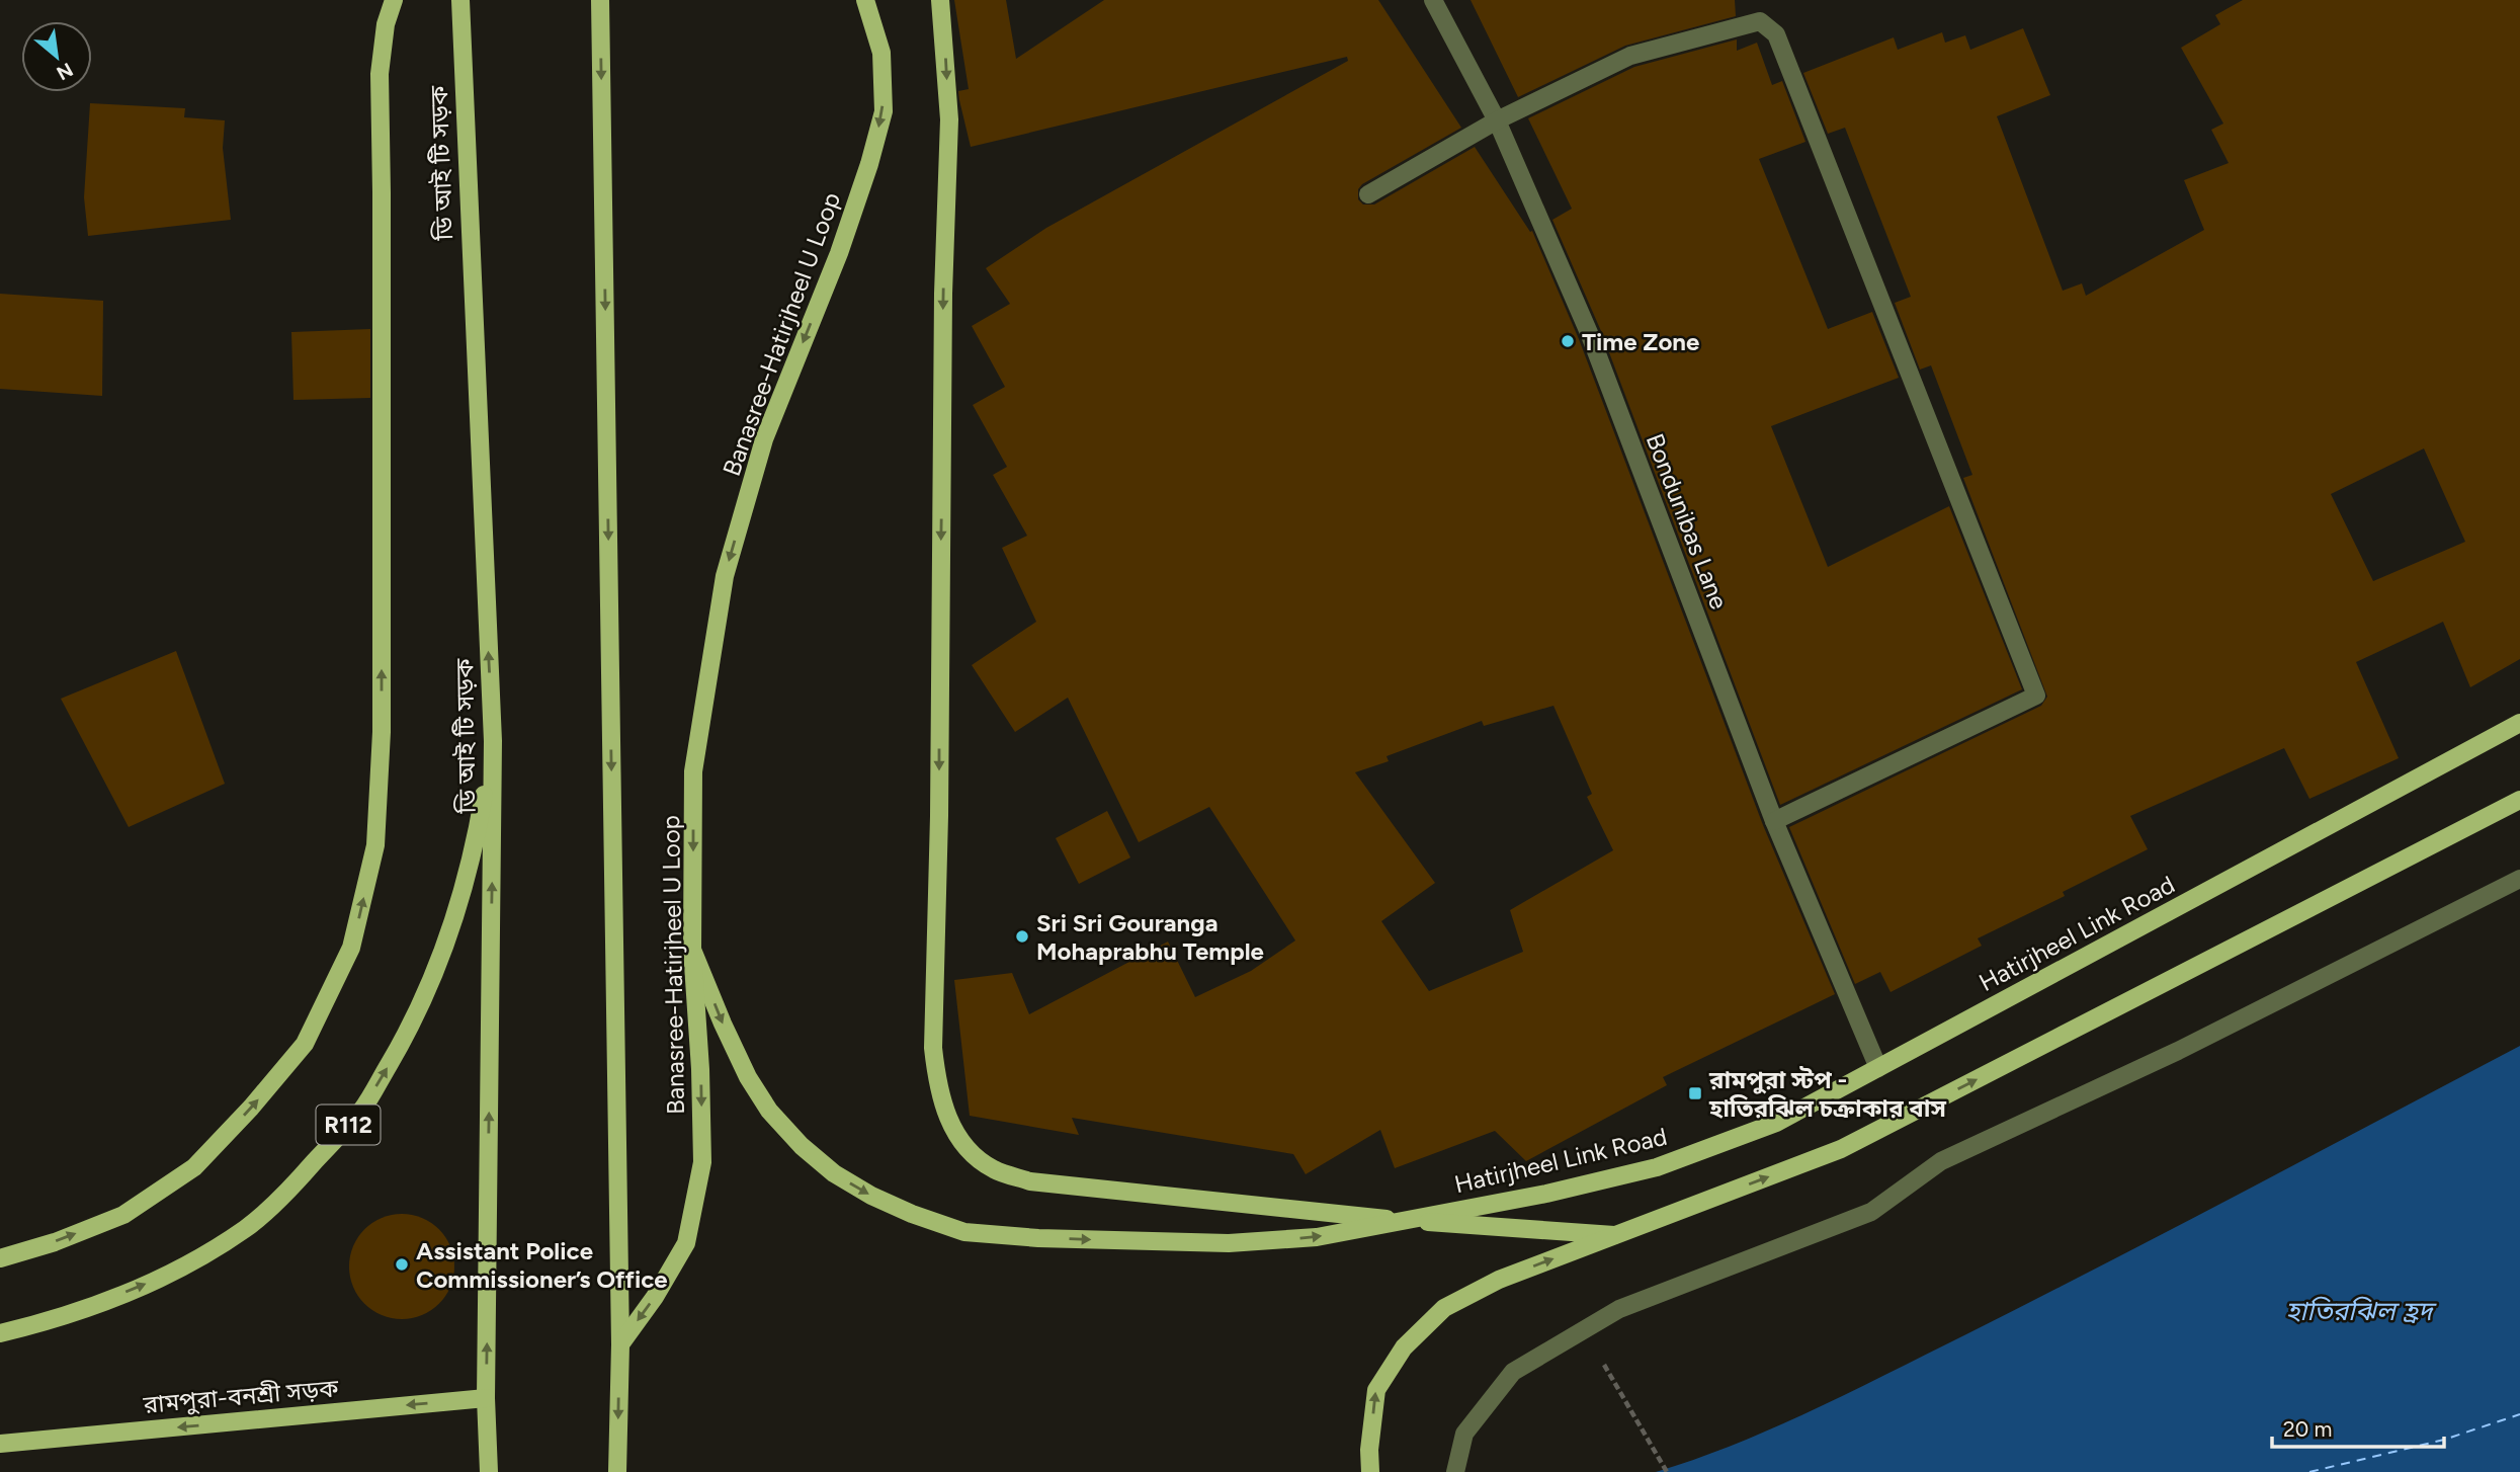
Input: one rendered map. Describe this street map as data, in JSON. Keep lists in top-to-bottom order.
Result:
{
  "streets": {
    "main road": [
      "ডি আই টি সড়ক",
      "Banasree-Hatirjheel U Loop",
      "Hatirjheel Link Road",
      "R112",
      "রামপুরা-বনশ্রী সড়ক"
    ],
    "street": ["Bondunibas Lane"]
  },
  "crossings": [
    ["ডি আই টি সড়ক", "R112"],
    ["ডি আই টি সড়ক", "রামপুরা-বনশ্রী সড়ক"],
    ["Banasree-Hatirjheel U Loop", "Hatirjheel Link Road"],
    ["Bondunibas Lane", "Hatirjheel Link Road"]
  ],
  "one_way": ["Hatirjheel Link Road", "রামপুরা-বনশ্রী সড়ক"],
  "water": ["হাতিরঝিল হ্রদ"],
  "places": {
    "other": ["Time Zone", "Sri Sri Gouranga Mohaprabhu Temple", "Assistant Police Commissioner’s Office"],
    "transit": ["রামপুরা স্টপ - হাতিরঝিল চক্রাকার বাস"]
  },
  "scale_bar": "20 m",
  "north": "bottom right"
}
